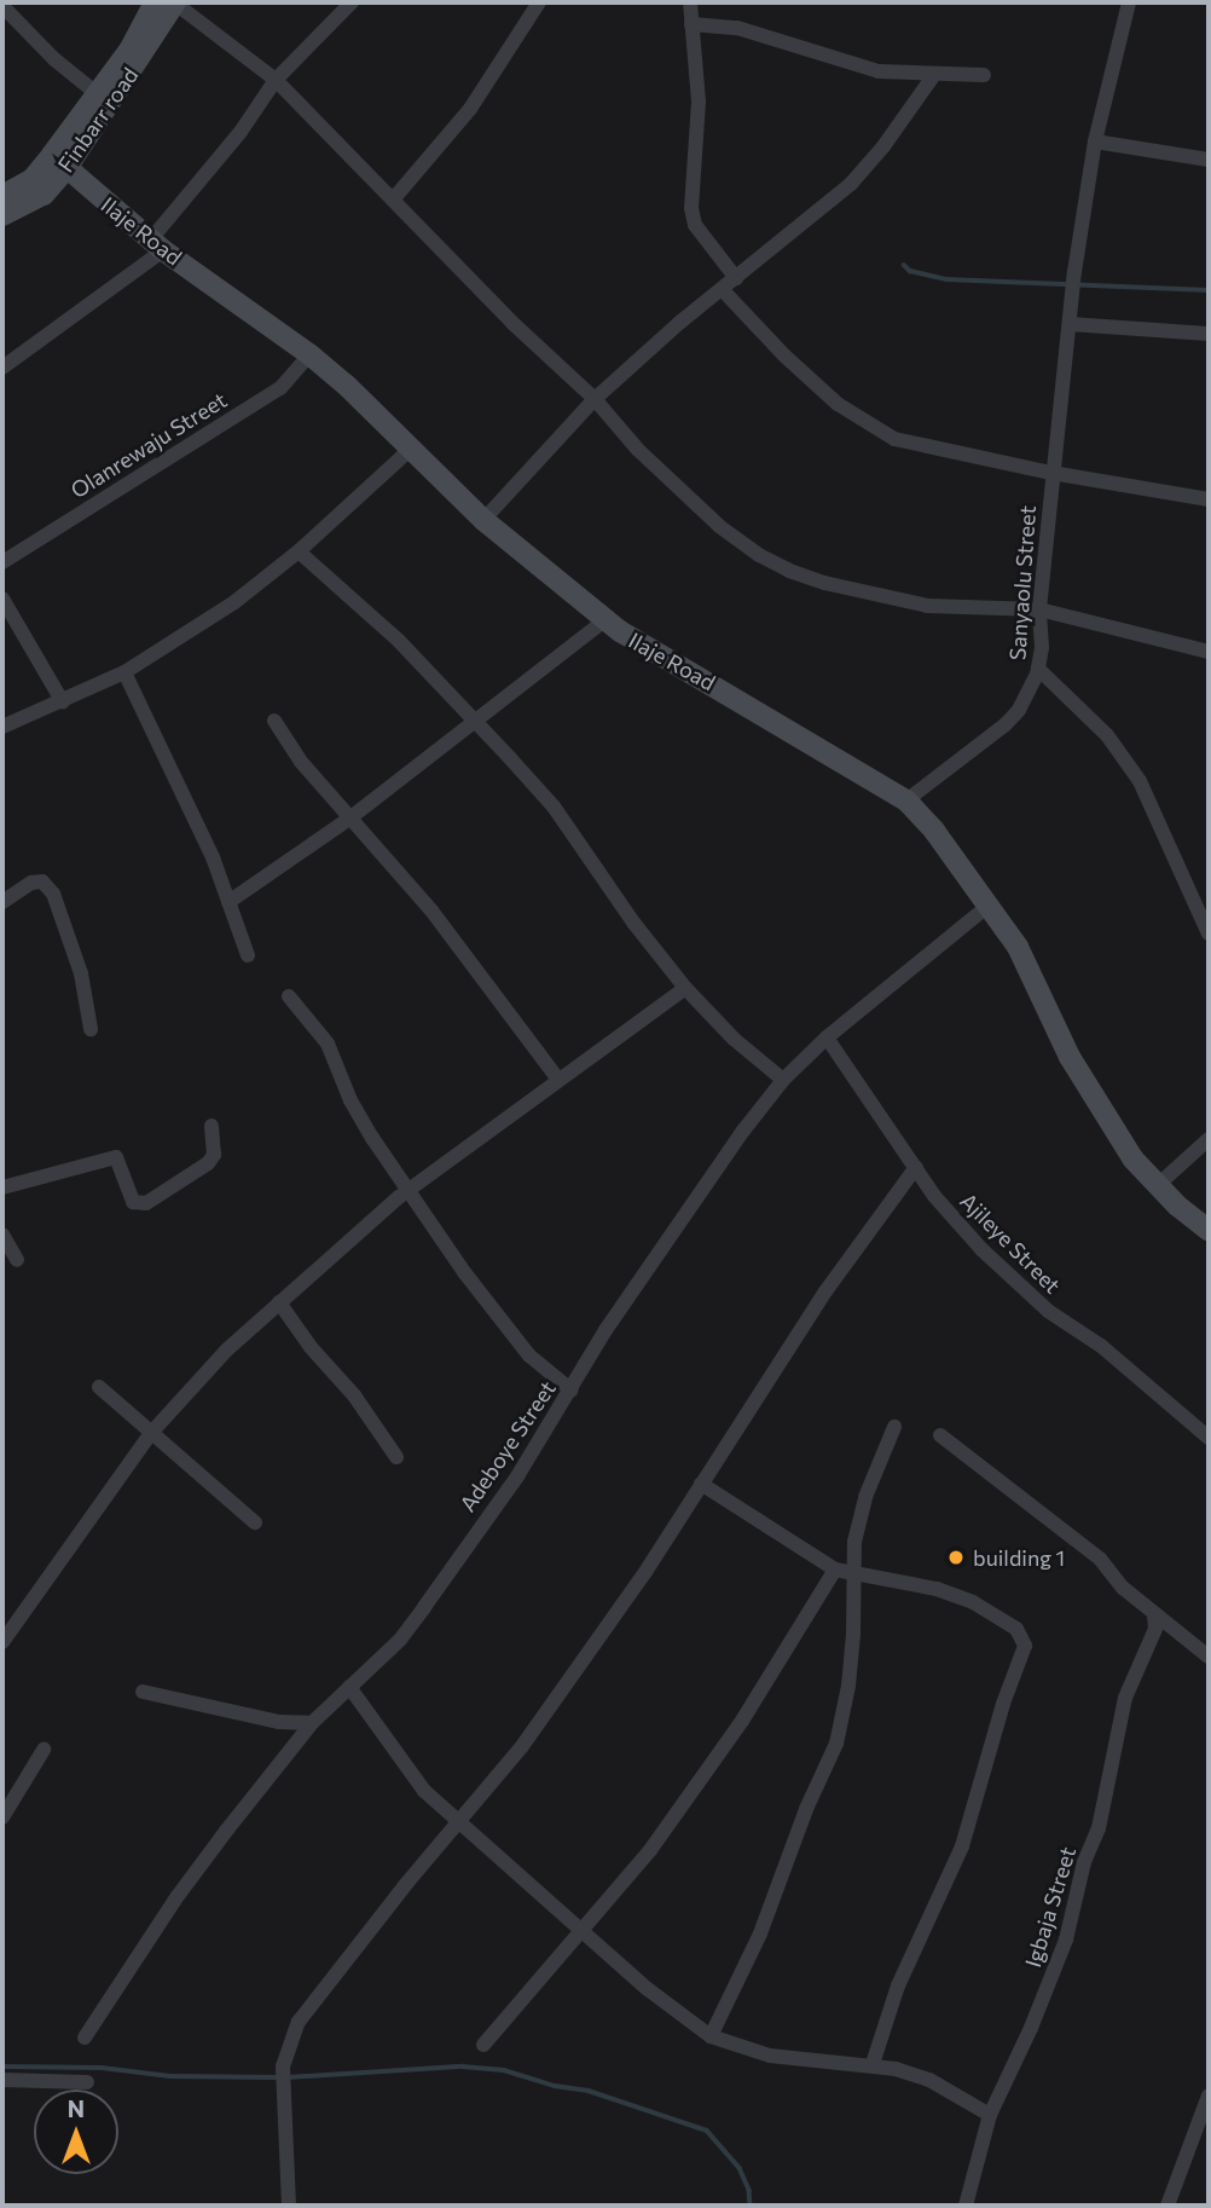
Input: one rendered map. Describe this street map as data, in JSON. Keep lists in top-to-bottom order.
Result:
{
  "streets": {
    "street": [
      "Finbarr road",
      "Ilaje Road",
      "Olanrewaju Street",
      "Sanyaolu Street",
      "Ajileye Street",
      "Adeboye Street",
      "Igbaja Street"
    ]
  },
  "crossings": [
    ["Finbarr road", "Ilaje Road"],
    ["Ilaje Road", "Olanrewaju Street"],
    ["Ilaje Road", "Sanyaolu Street"],
    ["Ilaje Road", "Adeboye Street"],
    ["Ajileye Street", "Adeboye Street"]
  ],
  "places": ["building 1"],
  "north": "top"
}
